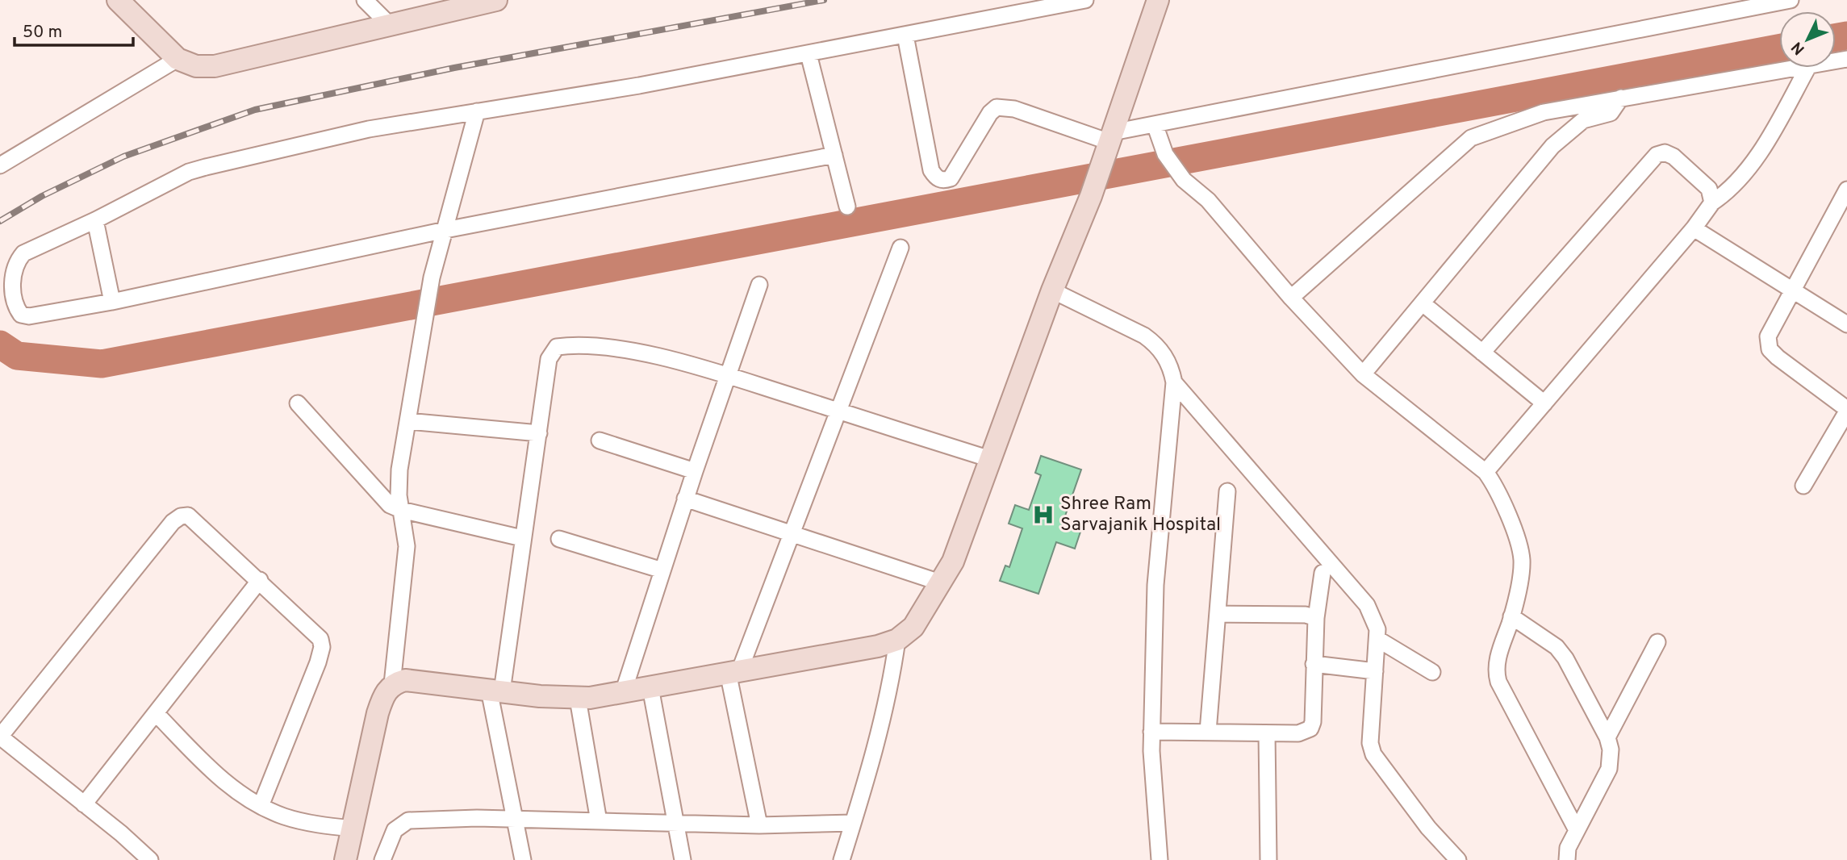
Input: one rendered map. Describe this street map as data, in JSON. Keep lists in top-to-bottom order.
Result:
{
  "places": {
    "hospital": ["Shree Ram Sarvajanik Hospital"]
  },
  "scale_bar": "50 m",
  "north": "bottom left"
}
